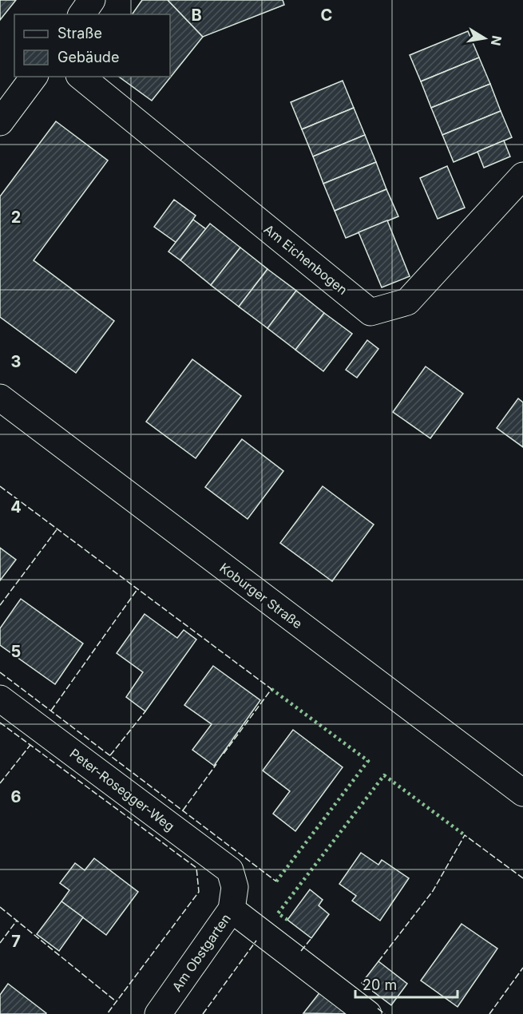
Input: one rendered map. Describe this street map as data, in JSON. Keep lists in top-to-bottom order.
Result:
{
  "streets": {
    "street": [
      "Am Eichenbogen",
      "Koburger Straße",
      "Peter-Rosegger-Weg",
      "Am Obstgarten"
    ]
  },
  "crossings": [
    ["Peter-Rosegger-Weg", "Am Obstgarten"]
  ],
  "legend": ["Straße", "Gebäude"],
  "scale_bar": "20 m",
  "north": "right",
  "grid": {
    "columns": ["B", "C"],
    "rows": [
      "2",
      "3",
      "4",
      "5",
      "6",
      "7"
    ]
  }
}
